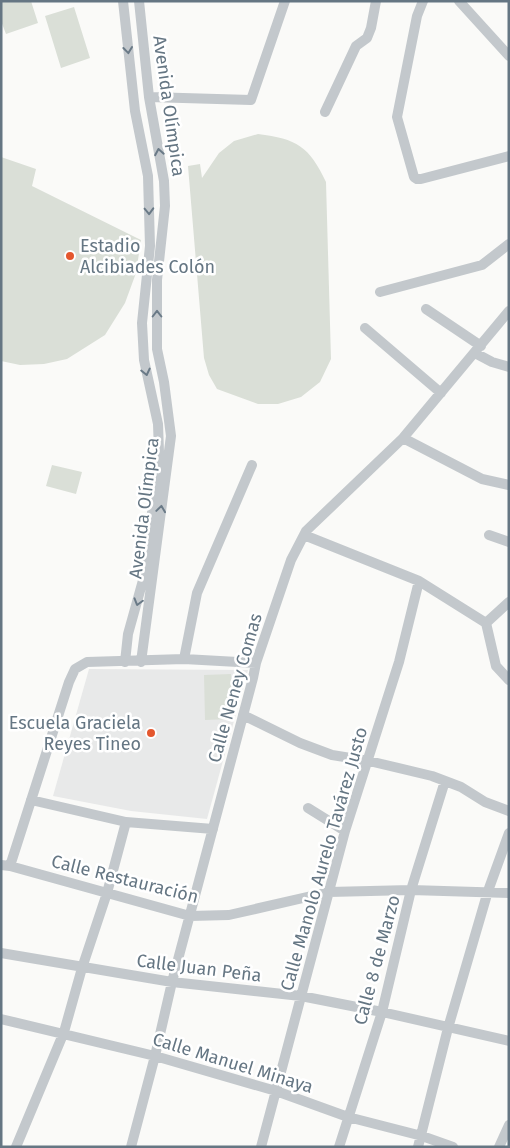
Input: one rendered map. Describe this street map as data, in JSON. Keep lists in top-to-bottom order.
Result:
{
  "streets": {
    "street": [
      "Avenida Olímpica",
      "Calle Neney Comas",
      "Calle Manolo Aurelo Tavárez Justo",
      "Calle Restauración",
      "Calle 8 de Marzo",
      "Calle Juan Peña",
      "Calle Manuel Minaya"
    ]
  },
  "crossings": [
    ["Calle Neney Comas", "Calle Restauración"],
    ["Calle Neney Comas", "Calle Juan Peña"],
    ["Calle Neney Comas", "Calle Manuel Minaya"],
    ["Calle Manolo Aurelo Tavárez Justo", "Calle Restauración"],
    ["Calle Manolo Aurelo Tavárez Justo", "Calle Juan Peña"],
    ["Calle Manolo Aurelo Tavárez Justo", "Calle Manuel Minaya"],
    ["Calle Restauración", "Calle 8 de Marzo"],
    ["Calle 8 de Marzo", "Calle Juan Peña"],
    ["Calle 8 de Marzo", "Calle Manuel Minaya"]
  ],
  "places": ["Estadio Alcibiades Colón", "Escuela Graciela Reyes Tineo"]
}
